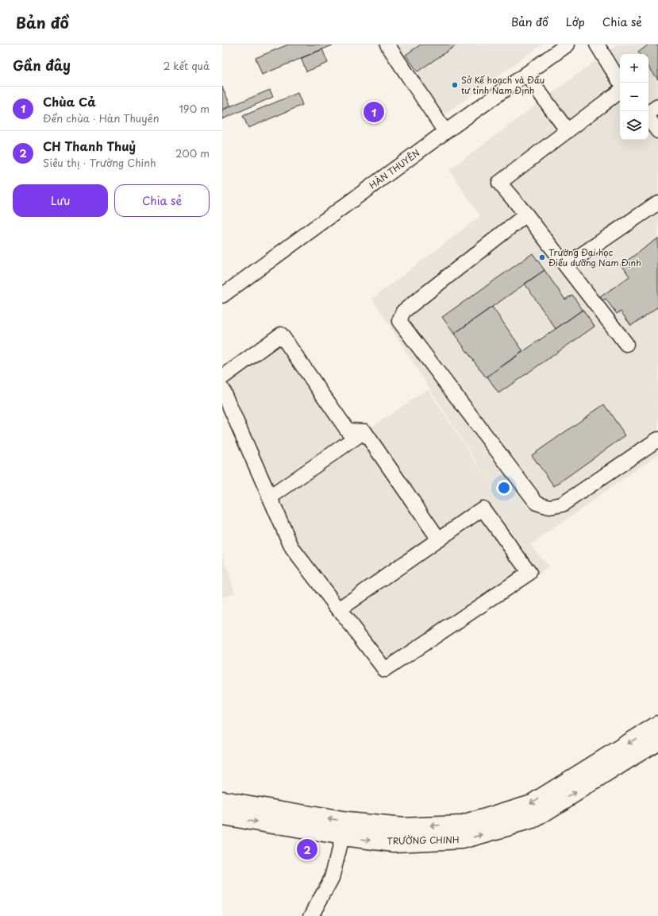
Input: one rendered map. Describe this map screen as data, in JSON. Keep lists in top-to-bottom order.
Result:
{
  "streets": {
    "main road": ["TRƯỜNG CHINH"],
    "street": ["HÀN THUYÊN"]
  },
  "places": ["Sở Kế hoạch và Đầu tư tỉnh Nam Định", "Trường Đại học Điều dưỡng Nam Định"],
  "page": {
    "header": "Bản đồ",
    "nav": ["Bản đồ", "Lớp", "Chia sẻ"],
    "heading": ["Gần đây", "2 kết quả"],
    "map_buttons": ["+", "−"],
    "list": [
      {
        "mark": "1",
        "name": "Chùa Cả",
        "note": "Đền chùa · Hàn Thuyên",
        "value": "190 m"
      },
      {
        "mark": "2",
        "name": "CH Thanh Thuỷ",
        "note": "Siêu thị · Trường Chinh",
        "value": "200 m"
      }
    ],
    "pins": ["1", "2"],
    "buttons": ["Lưu", "Chia sẻ"]
  }
}
